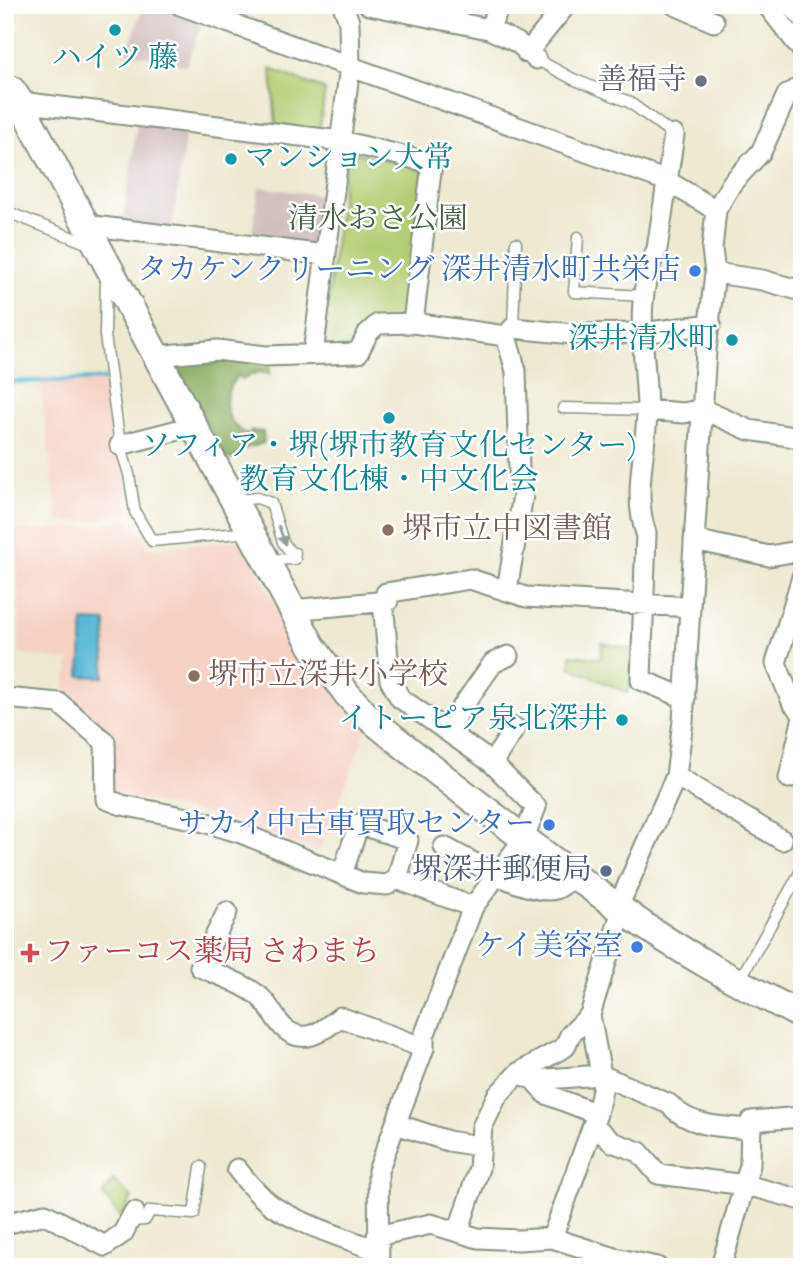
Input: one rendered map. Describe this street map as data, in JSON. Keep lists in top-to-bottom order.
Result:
{
  "parks": ["清水おさ公園"],
  "places": {
    "other": [
      "ハイツ 藤",
      "善福寺",
      "マンション大常",
      "タカケンクリーニング 深井清水町共栄店",
      "深井清水町",
      "ソフィア・堺(堺市教育文化センター) 教育文化棟・中文化会",
      "堺市立中図書館",
      "堺市立深井小学校",
      "イトーピア泉北深井",
      "サカイ中古車買取センター",
      "堺深井郵便局",
      "ケイ美容室"
    ],
    "health": ["ファーコス薬局 さわまち"]
  }
}
